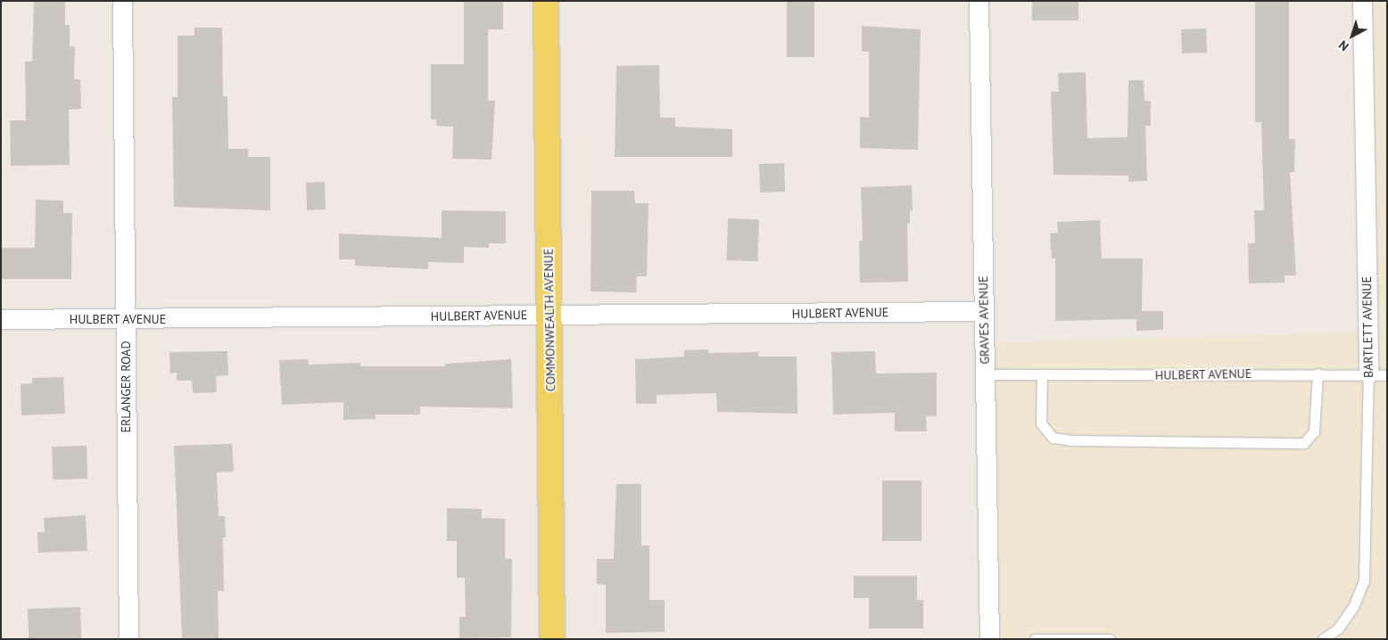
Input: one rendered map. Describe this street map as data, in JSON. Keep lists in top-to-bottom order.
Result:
{
  "streets": {
    "main road": ["COMMONWEALTH AVENUE"],
    "street": [
      "HULBERT AVENUE",
      "GRAVES AVENUE",
      "BARTLETT AVENUE",
      "ERLANGER ROAD"
    ]
  },
  "crossings": [
    ["HULBERT AVENUE", "COMMONWEALTH AVENUE"],
    ["HULBERT AVENUE", "GRAVES AVENUE"],
    ["HULBERT AVENUE", "BARTLETT AVENUE"],
    ["HULBERT AVENUE", "ERLANGER ROAD"]
  ],
  "north": "bottom left"
}
